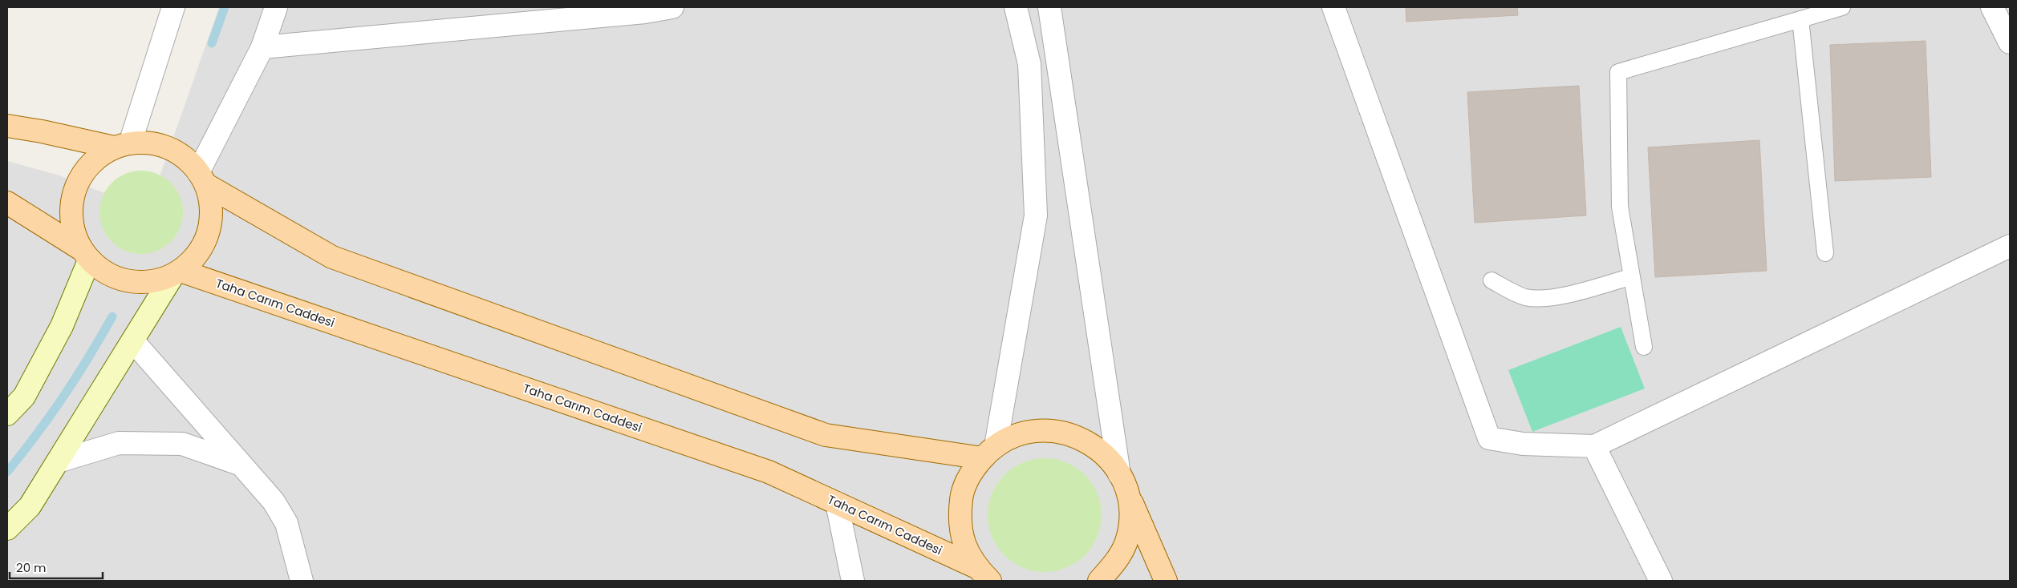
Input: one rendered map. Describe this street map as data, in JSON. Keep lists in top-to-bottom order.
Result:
{
  "streets": {
    "main road": ["Taha Carım Caddesi"]
  },
  "scale_bar": "20 m"
}
